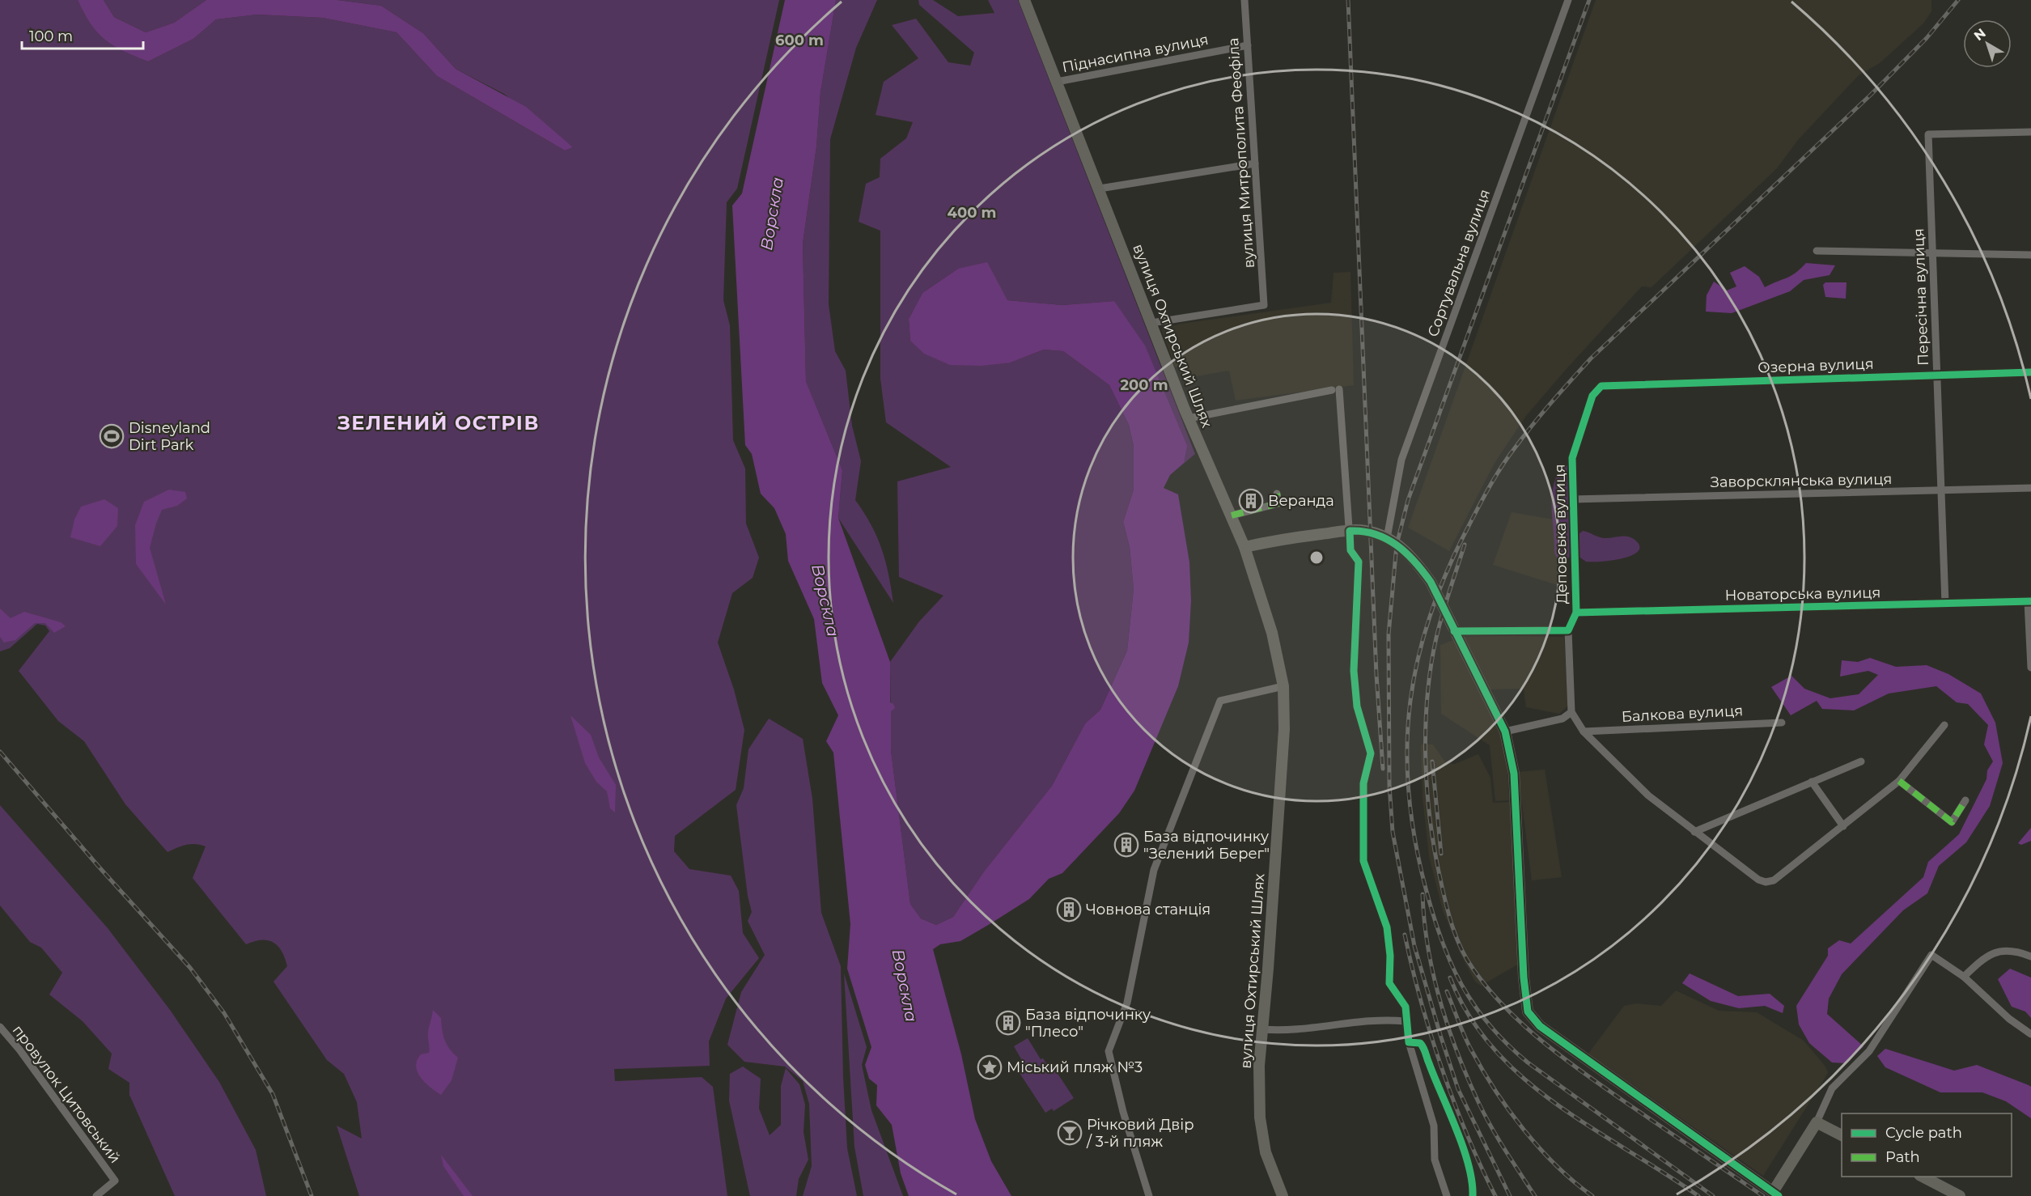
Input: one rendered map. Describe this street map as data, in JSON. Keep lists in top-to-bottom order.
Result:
{
  "streets": {
    "main road": ["вулиця Охтирський Шлях"],
    "street": [
      "Піднасипна вулиця",
      "вулиця Митрополита Феофіла",
      "Сортувальна вулиця",
      "Пересічна вулиця",
      "Озерна вулиця",
      "Заворсклянська вулиця",
      "Деповська вулиця",
      "Новаторська вулиця",
      "Балкова вулиця",
      "провулок Цитовський"
    ]
  },
  "crossings": [
    ["Піднасипна вулиця", "вулиця Митрополита Феофіла"],
    ["Піднасипна вулиця", "вулиця Охтирський Шлях"],
    ["вулиця Митрополита Феофіла", "вулиця Охтирський Шлях"],
    ["Пересічна вулиця", "Озерна вулиця"],
    ["Пересічна вулиця", "Заворсклянська вулиця"],
    ["Пересічна вулиця", "Новаторська вулиця"],
    ["Озерна вулиця", "Деповська вулиця"],
    ["Заворсклянська вулиця", "Деповська вулиця"],
    ["Деповська вулиця", "Новаторська вулиця"],
    ["Деповська вулиця", "Балкова вулиця"]
  ],
  "districts": ["ЗЕЛЕНИЙ ОСТРІВ"],
  "water": ["Ворскла"],
  "places": {
    "sports": ["Disneyland Dirt Park"],
    "building": [
      "Веранда",
      "База відпочинку \"Зелений Берег\"",
      "Човнова станція",
      "База відпочинку \"Плесо\""
    ],
    "place": ["Міський пляж №3"],
    "bar": ["Річковий Двір / 3-й пляж"]
  },
  "legend": ["Cycle path", "Path"],
  "scale_bar": "100 m",
  "north": "top left",
  "rings": ["600 m", "400 m", "200 m"]
}
